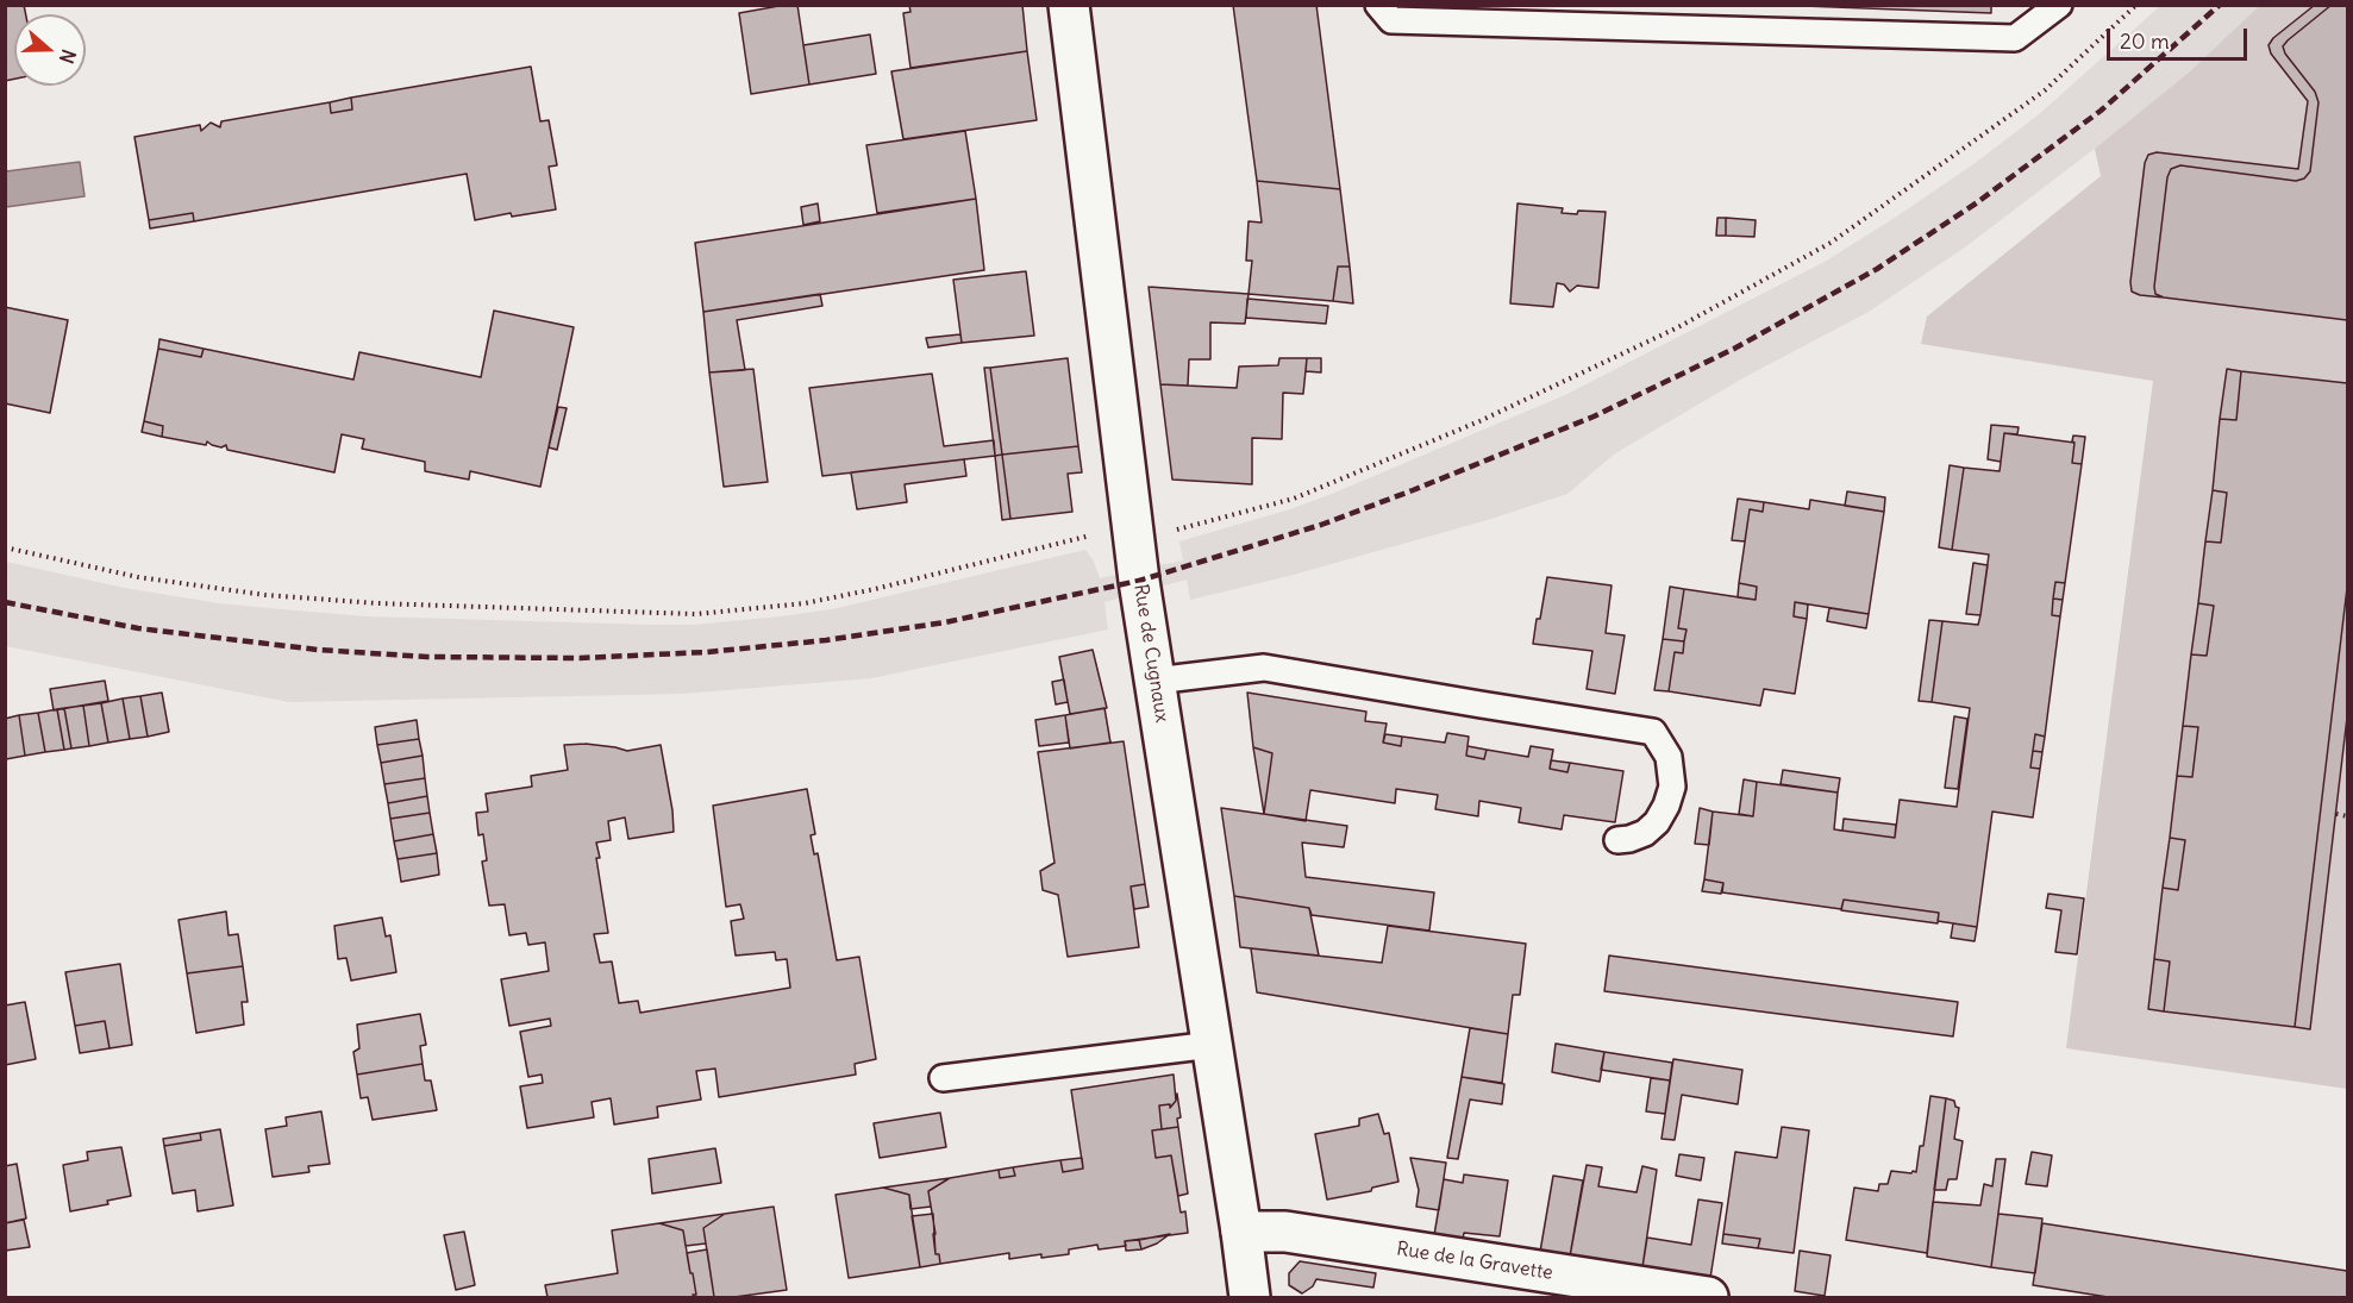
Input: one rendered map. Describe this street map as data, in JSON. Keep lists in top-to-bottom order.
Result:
{
  "streets": {
    "street": ["Rue de Cugnaux", "Rue de la Gravette"]
  },
  "crossings": [
    ["Rue de Cugnaux", "Rue de la Gravette"]
  ],
  "scale_bar": "20 m",
  "north": "right"
}
